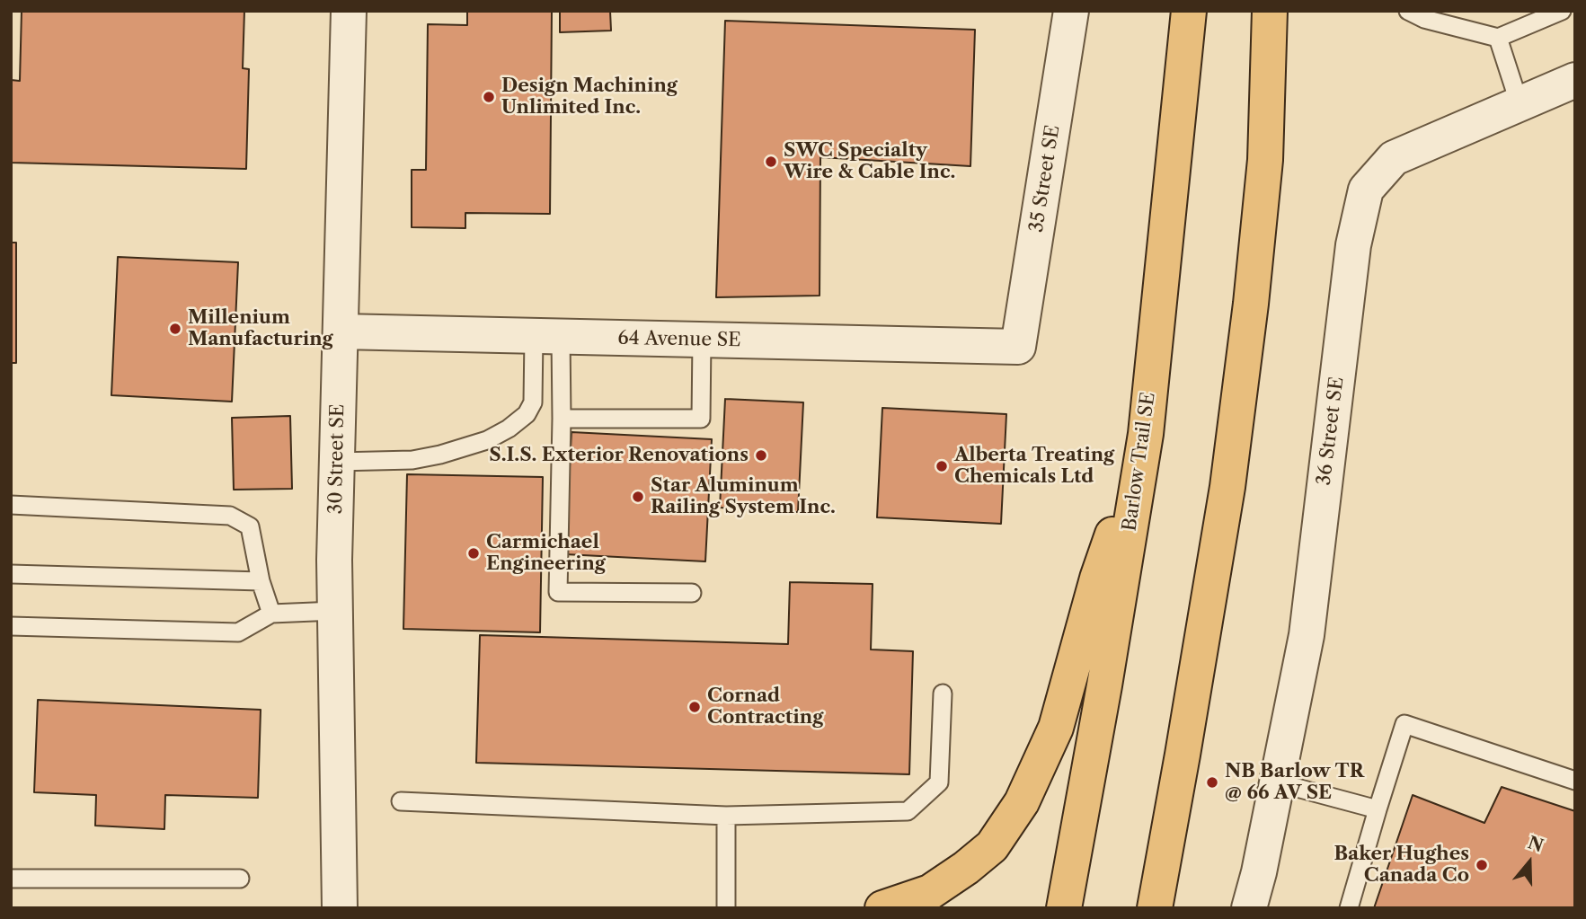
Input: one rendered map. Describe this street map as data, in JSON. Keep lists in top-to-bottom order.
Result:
{
  "streets": {
    "main road": ["Barlow Trail SE"],
    "street": [
      "35 Street SE",
      "64 Avenue SE",
      "36 Street SE",
      "30 Street SE"
    ]
  },
  "crossings": [
    ["35 Street SE", "64 Avenue SE"],
    ["64 Avenue SE", "30 Street SE"]
  ],
  "places": [
    "Design Machining Unlimited Inc.",
    "SWC Specialty Wire & Cable Inc.",
    "Millenium Manufacturing",
    "S.I.S. Exterior Renovations",
    "Alberta Treating Chemicals Ltd",
    "Star Aluminum Railing System Inc.",
    "Carmichael Engineering",
    "Cornad Contracting",
    "NB Barlow TR @ 66 AV SE",
    "Baker Hughes Canada Co"
  ],
  "north": "top"
}
